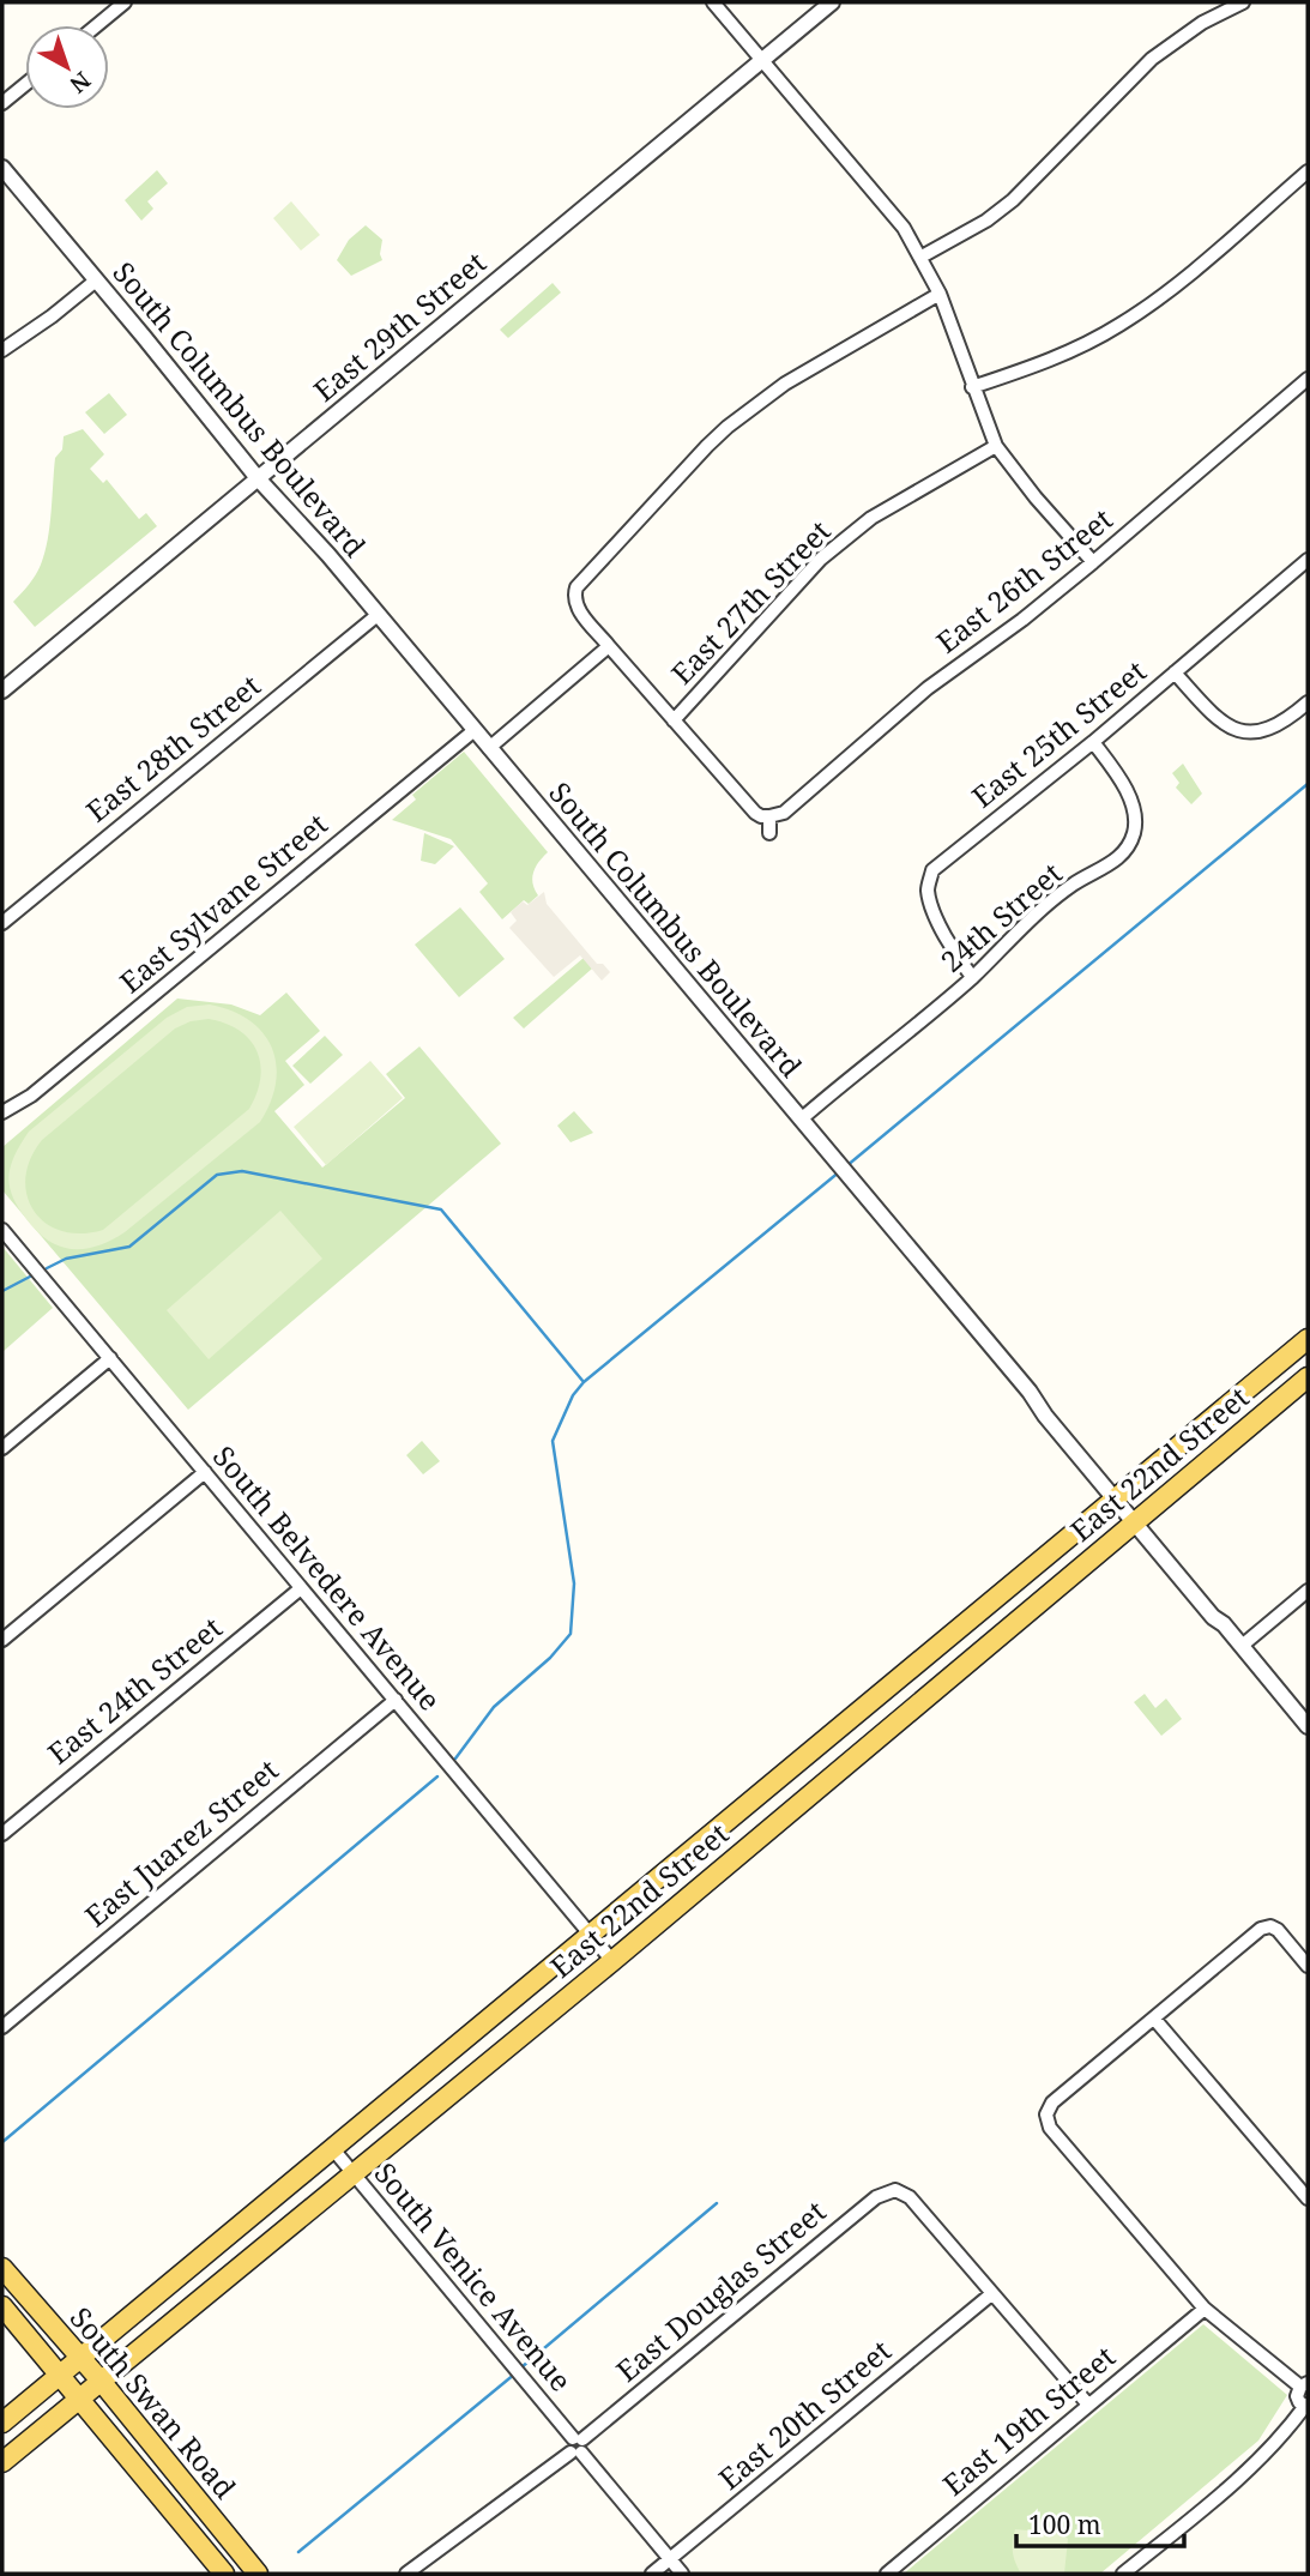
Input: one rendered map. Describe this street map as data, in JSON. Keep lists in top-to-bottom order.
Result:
{
  "streets": {
    "main road": ["East 22nd Street", "South Swan Road"],
    "street": [
      "East 29th Street",
      "South Columbus Boulevard",
      "East 26th Street",
      "East 27th Street",
      "East 25th Street",
      "East 28th Street",
      "East Sylvane Street",
      "24th Street",
      "South Belvedere Avenue",
      "East 24th Street",
      "East Juarez Street",
      "South Venice Avenue",
      "East Douglas Street",
      "East 20th Street",
      "East 19th Street"
    ]
  },
  "crossings": [
    ["East 29th Street", "South Columbus Boulevard"],
    ["South Columbus Boulevard", "East 28th Street"],
    ["South Columbus Boulevard", "East Sylvane Street"],
    ["South Columbus Boulevard", "24th Street"],
    ["South Columbus Boulevard", "East 22nd Street"],
    ["East 25th Street", "24th Street"],
    ["East 22nd Street", "South Belvedere Avenue"],
    ["East 22nd Street", "South Venice Avenue"],
    ["East 22nd Street", "South Swan Road"],
    ["South Belvedere Avenue", "East 24th Street"],
    ["South Belvedere Avenue", "East Juarez Street"],
    ["South Venice Avenue", "East Douglas Street"],
    ["South Venice Avenue", "East 20th Street"],
    ["East Douglas Street", "East 20th Street"]
  ],
  "scale_bar": "100 m",
  "north": "bottom right"
}
